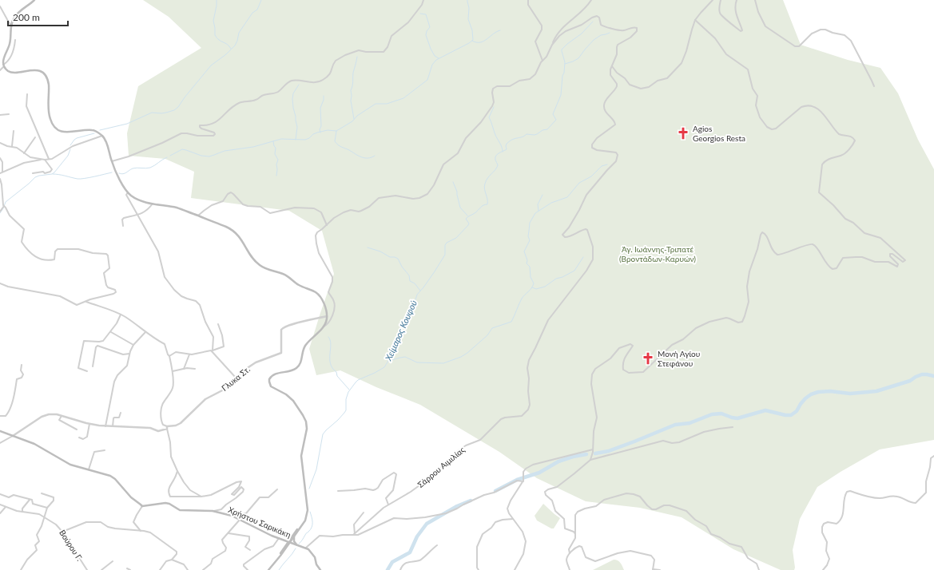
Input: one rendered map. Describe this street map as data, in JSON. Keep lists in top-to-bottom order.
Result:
{
  "streets": {
    "main road": ["Χρήστου Σαρικάκη"],
    "street": ["Γλυκα Στ.", "Σάρρου Αιμιλίας", "Βούρου Γ."]
  },
  "water": ["Χείμαρος Κουφού"],
  "parks": ["Άγ. Ιωάννης-Τριπατέ (Βροντάδων-Καρυών)"],
  "places": {
    "church": ["Agios Georgios Resta", "Μονή Αγίου Στεφάνου"]
  },
  "scale_bar": "200 m"
}
